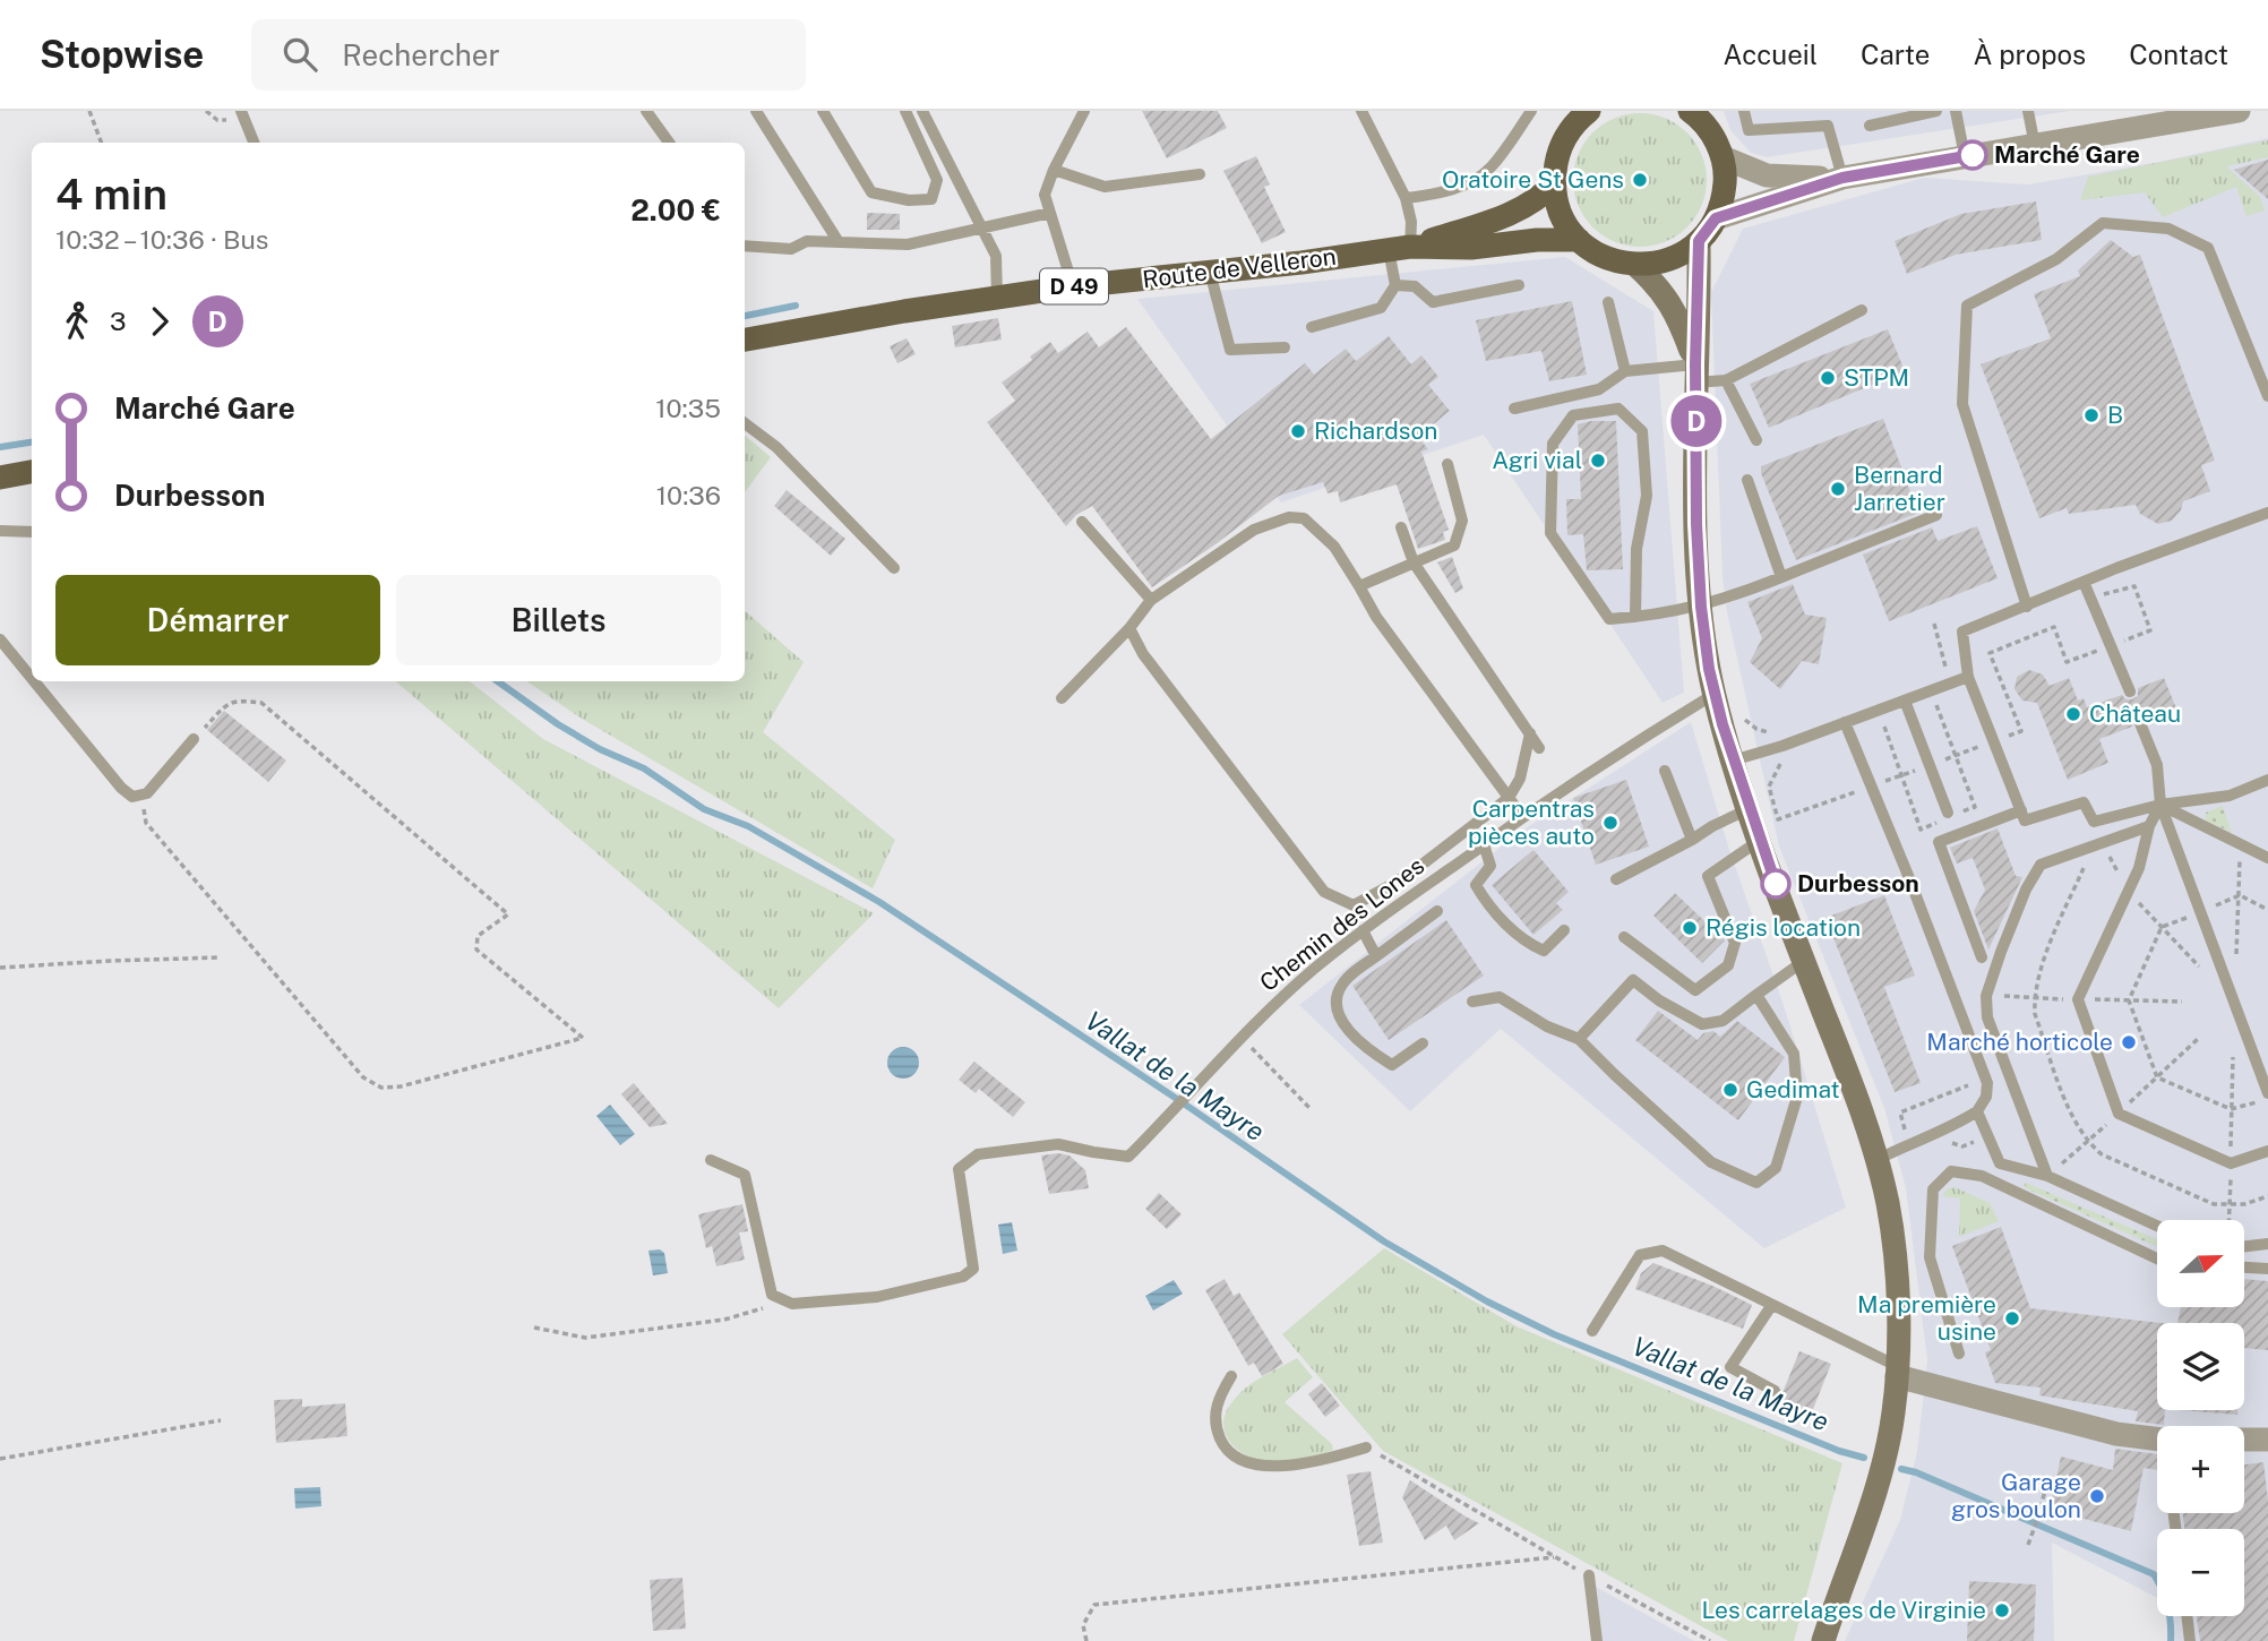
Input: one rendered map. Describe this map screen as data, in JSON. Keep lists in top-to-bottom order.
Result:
{
  "streets": {
    "main road": ["Route de Velleron", "D 49"],
    "lane": ["Chemin des Lones"]
  },
  "water": ["Vallat de la Mayre"],
  "places": [
    "Marché Gare",
    "Oratoire St Gens",
    "STPM",
    "B",
    "Richardson",
    "Agri vial",
    "Bernard Jarretier",
    "Château",
    "Carpentras pièces auto",
    "Durbesson",
    "Régis location",
    "Marché horticole",
    "Gedimat",
    "Ma première usine",
    "Garage gros boulon",
    "Les carrelages de Virginie"
  ],
  "lines": ["bus line D"],
  "north": "right",
  "page": {
    "header": "Stopwise",
    "search": "Rechercher",
    "nav": [
      "Accueil",
      "Carte",
      "À propos",
      "Contact"
    ],
    "on_map": "D",
    "heading": ["4 min", "10:32 – 10:36 · Bus", "2.00 €"],
    "legs": ["3", "D"],
    "list": [
      {
        "name": "Marché Gare",
        "value": "10:35"
      },
      {
        "name": "Durbesson",
        "value": "10:36"
      }
    ],
    "buttons": ["Démarrer", "Billets"],
    "map_buttons": ["+", "−"]
  }
}
